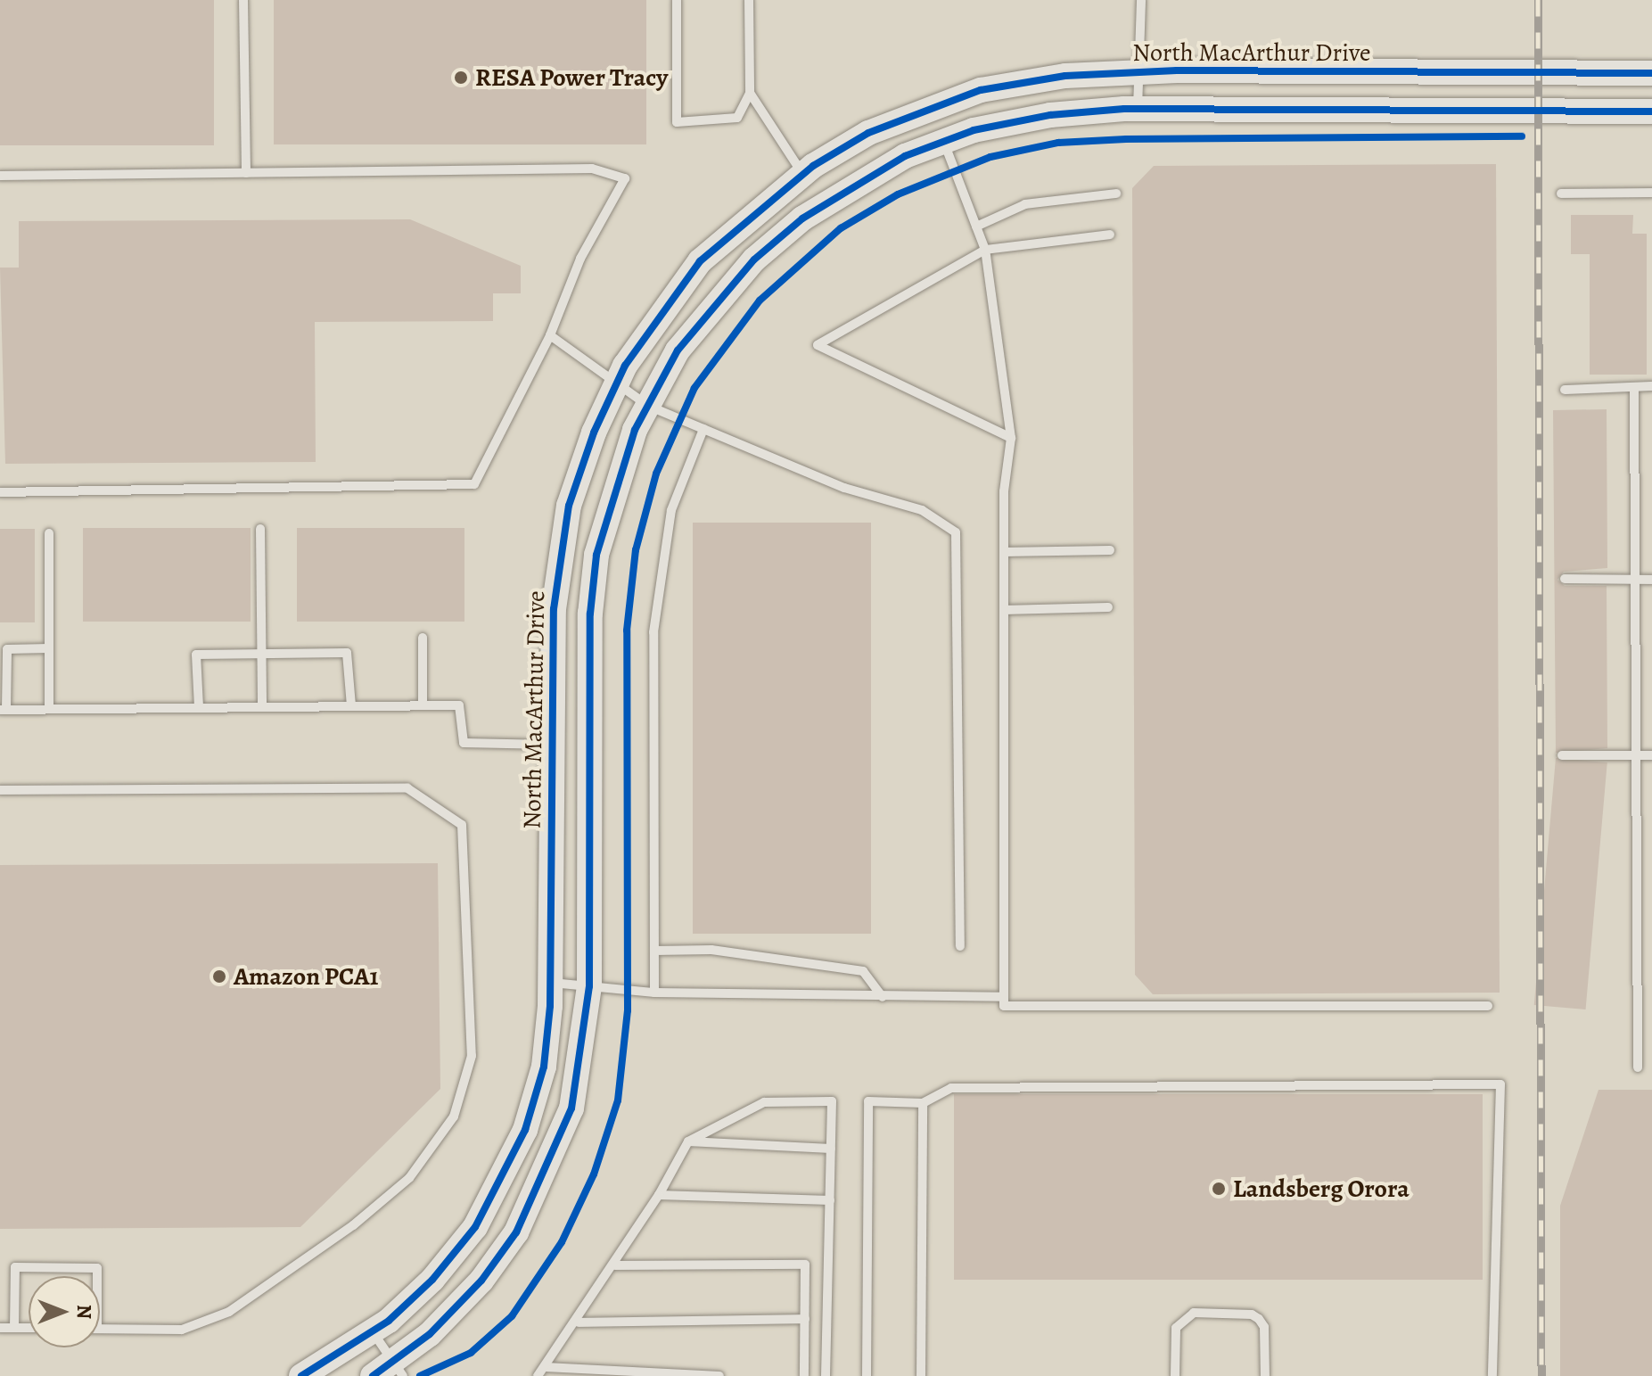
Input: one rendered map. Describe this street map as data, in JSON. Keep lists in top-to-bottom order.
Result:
{
  "streets": {
    "main road": ["North MacArthur Drive"]
  },
  "places": ["RESA Power Tracy", "Amazon PCA1", "Landsberg Orora"],
  "north": "right"
}
